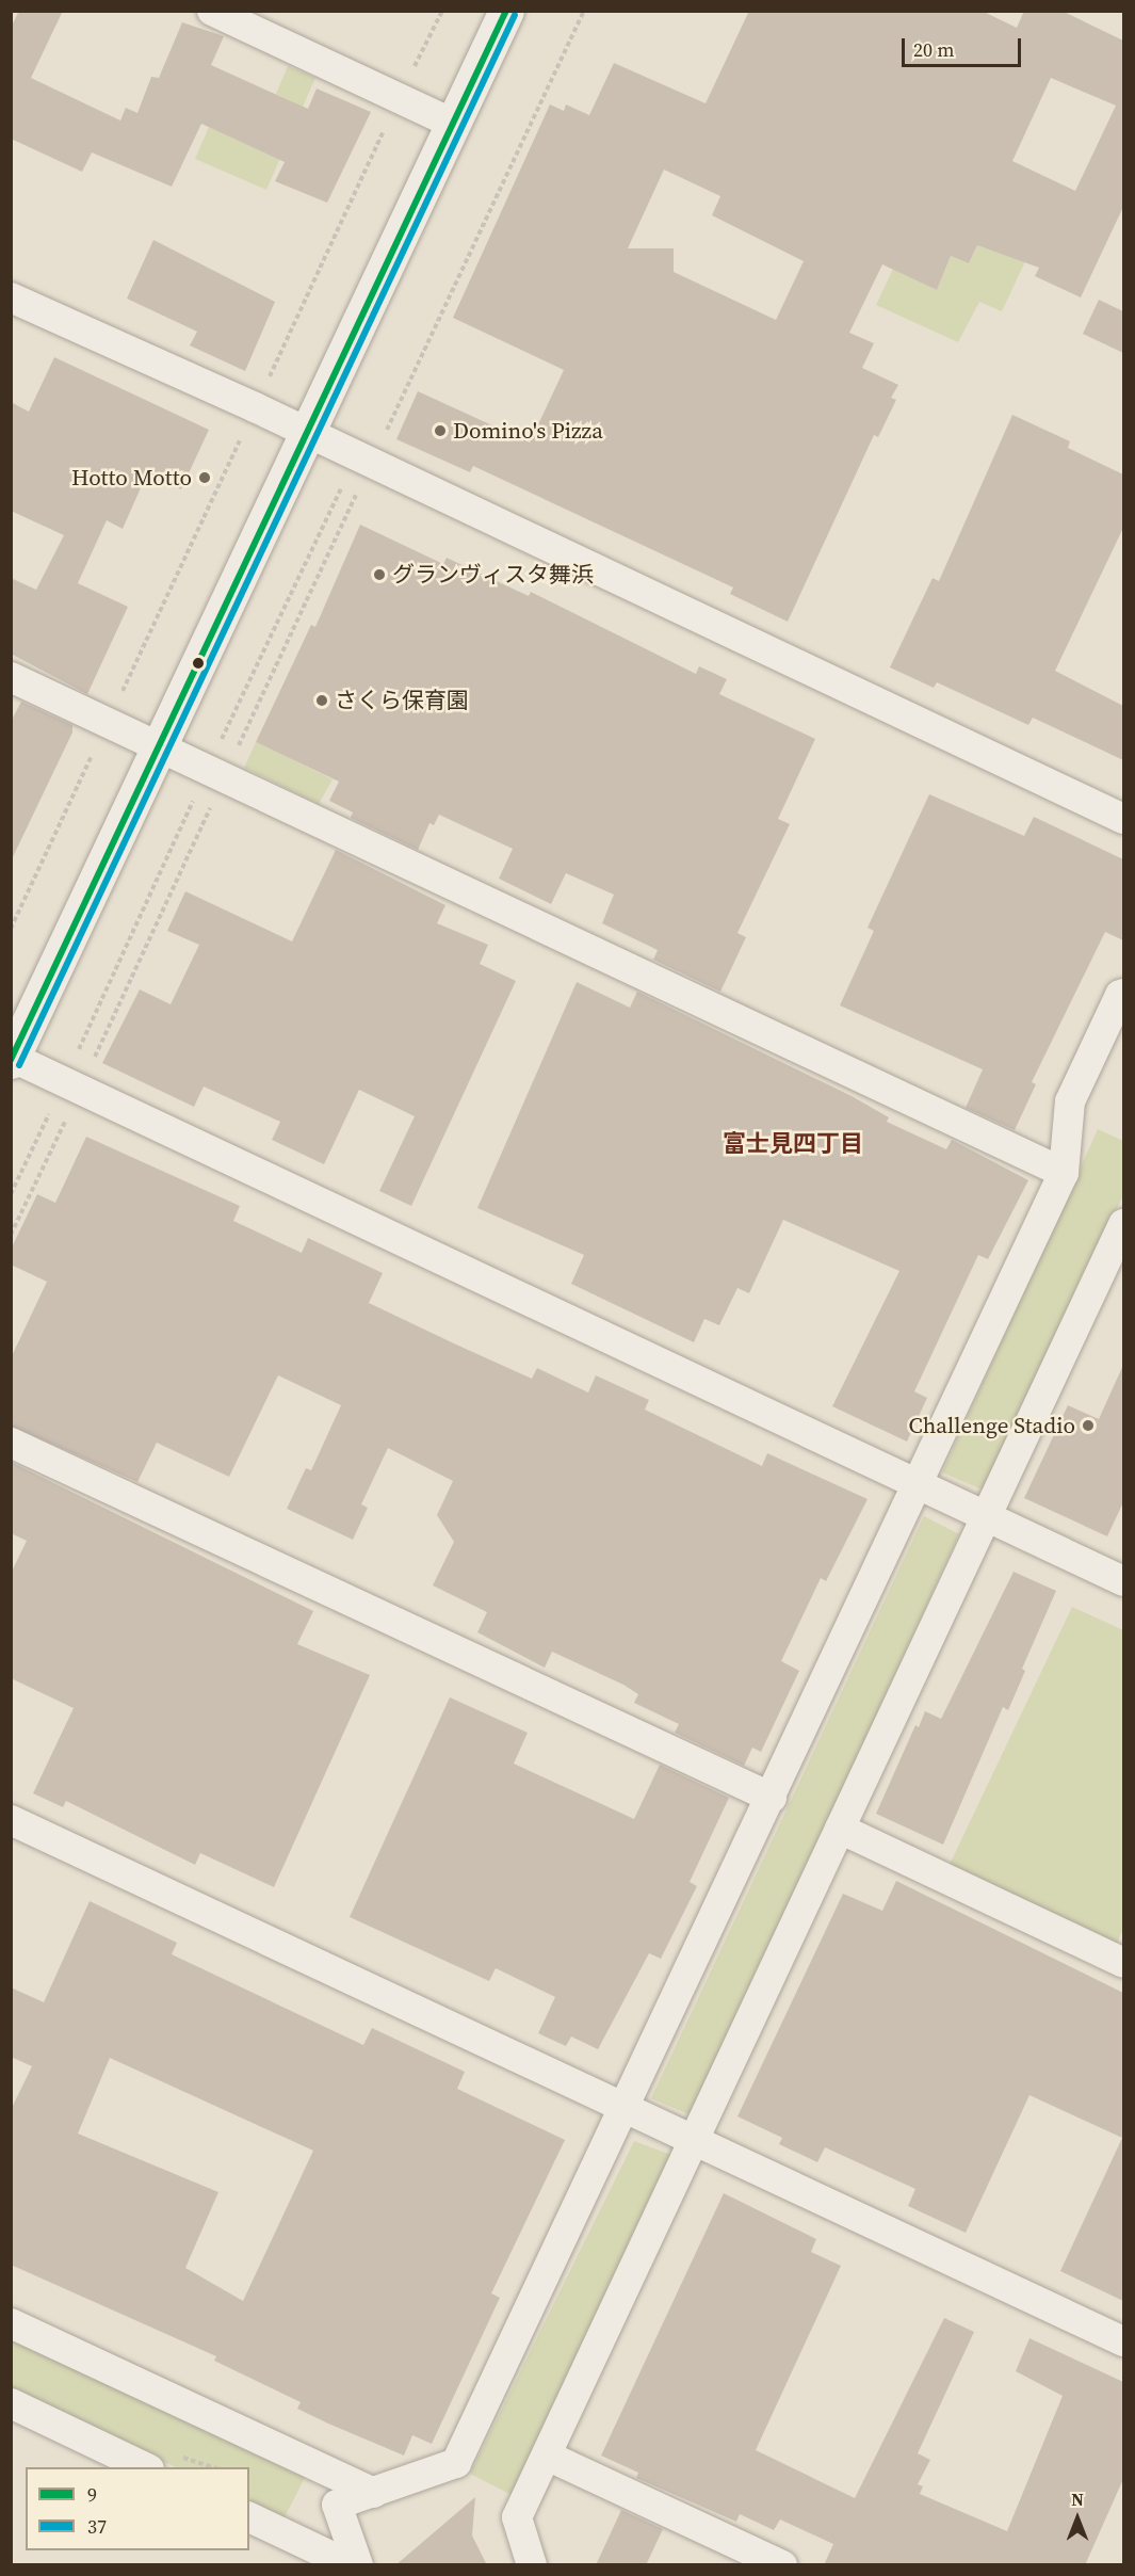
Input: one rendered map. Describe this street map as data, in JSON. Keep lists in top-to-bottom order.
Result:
{
  "districts": ["富士見四丁目"],
  "places": [
    "Domino's Pizza",
    "Hotto Motto",
    "グランヴィスタ舞浜",
    "さくら保育園",
    "Challenge Stadio"
  ],
  "lines": ["transit line 9", "transit line 37"],
  "legend": ["9", "37"],
  "scale_bar": "20 m",
  "north": "top"
}
